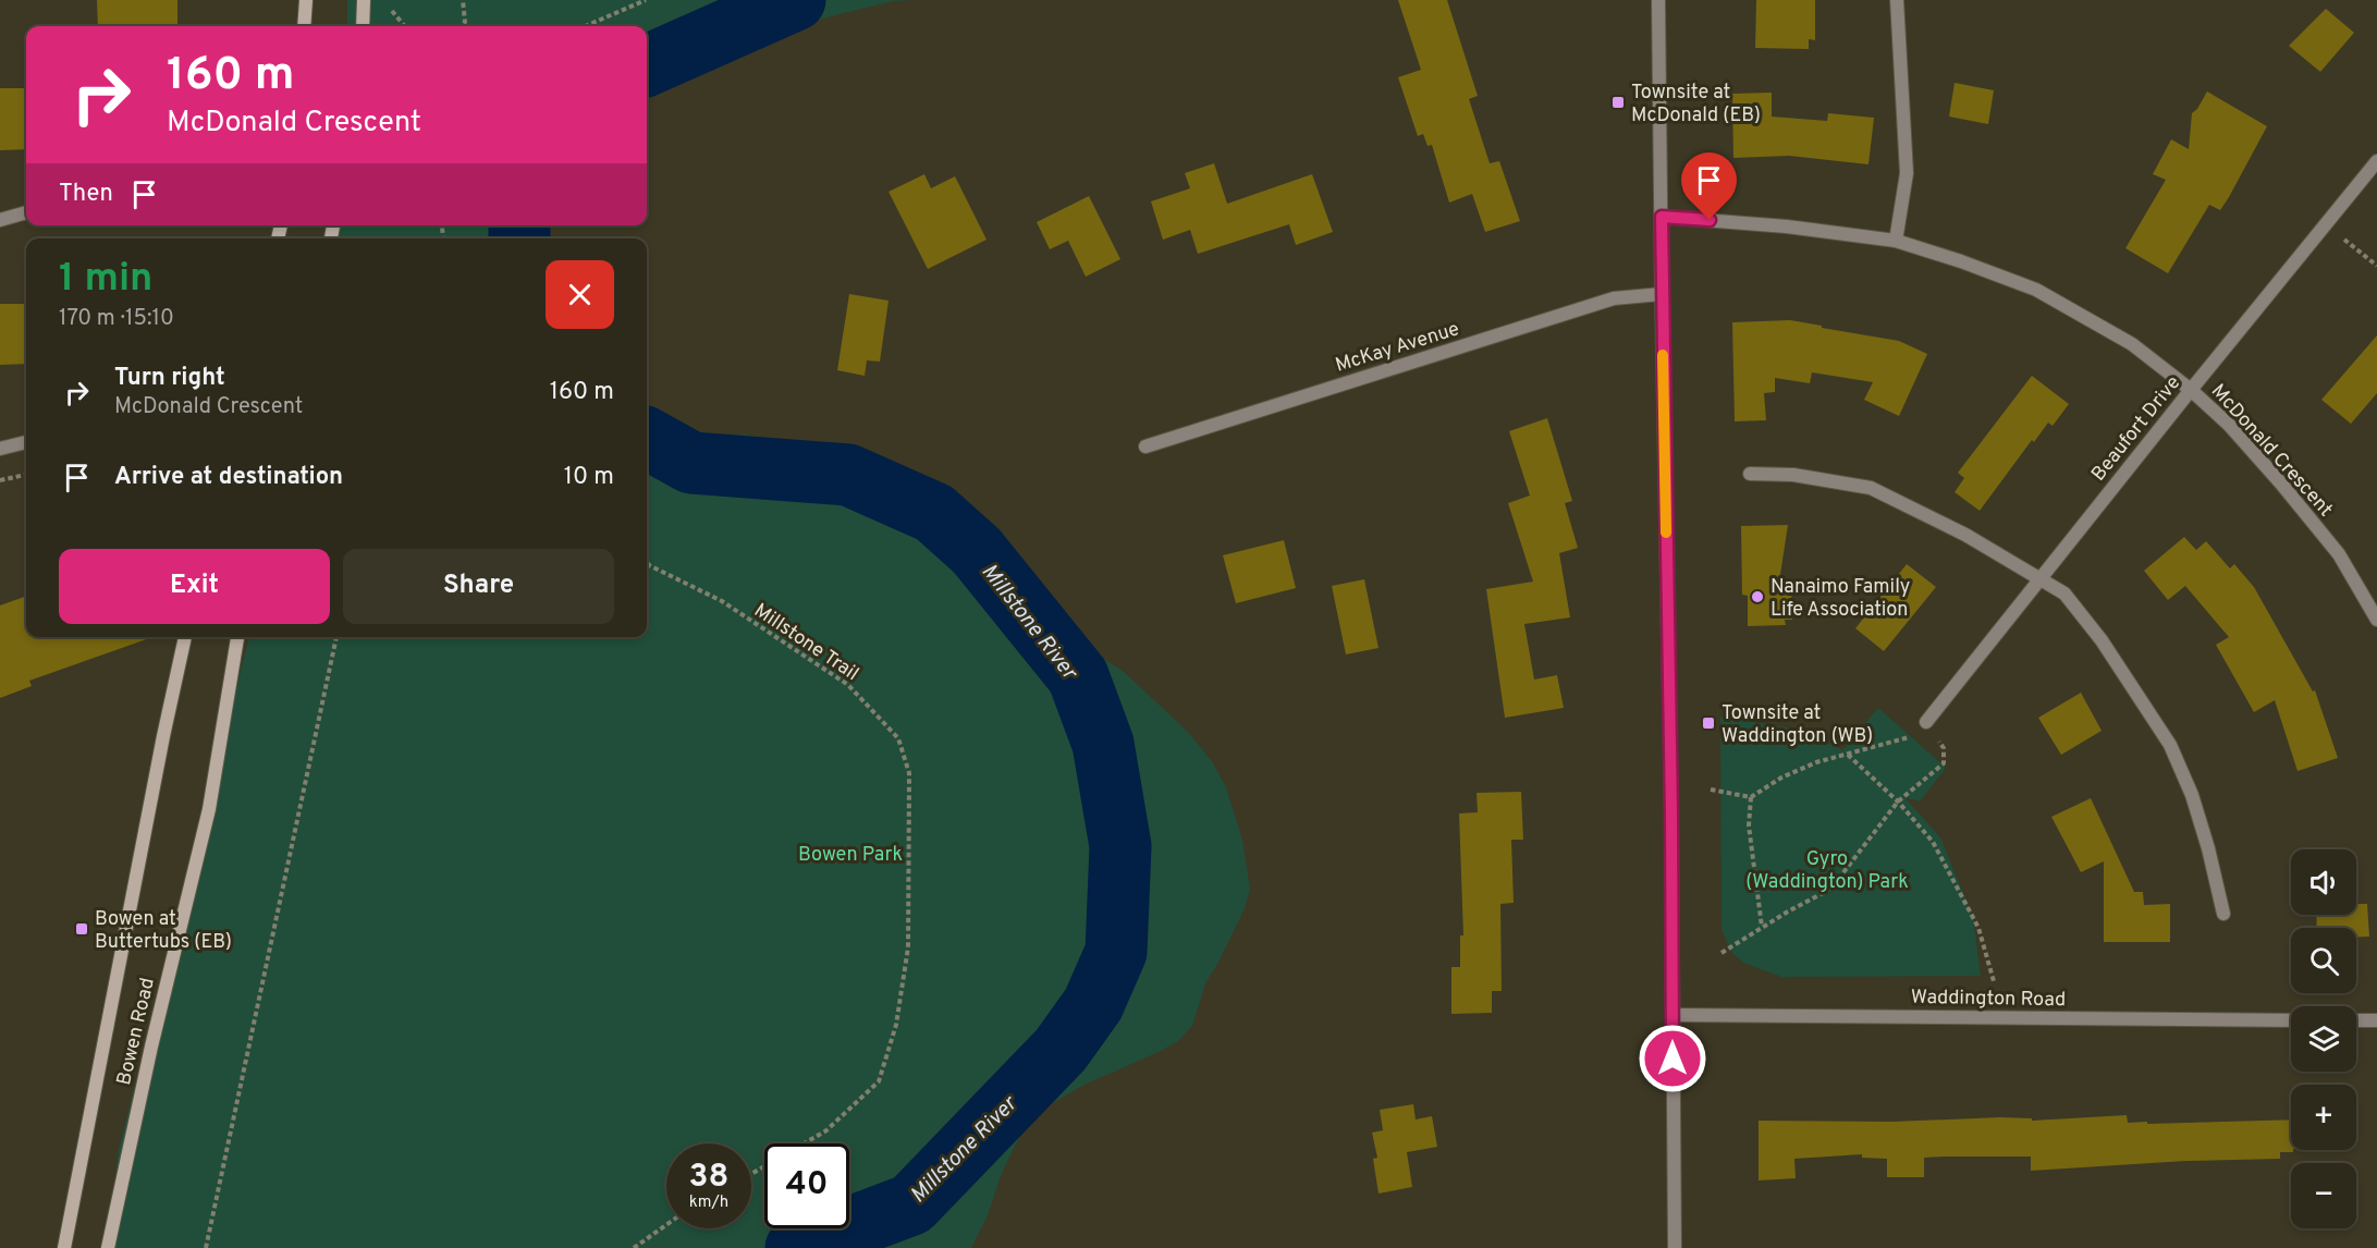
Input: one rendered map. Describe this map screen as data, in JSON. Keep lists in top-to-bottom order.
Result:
{
  "streets": {
    "main road": ["Bowen Road"],
    "street": [
      "McKay Avenue",
      "Beaufort Drive",
      "McDonald Crescent",
      "Waddington Road"
    ],
    "path": ["Millstone Trail"]
  },
  "crossings": [
    ["Beaufort Drive", "McDonald Crescent"]
  ],
  "water": ["Millstone River"],
  "parks": ["Bowen Park", "Gyro (Waddington) Park"],
  "places": {
    "transit": ["Townsite at McDonald (EB)", "Townsite at Waddington (WB)", "Bowen at Buttertubs (EB)"],
    "other": ["Nanaimo Family Life Association"]
  },
  "page": {
    "turn": ["160 m", "McDonald Crescent"],
    "then": "Then",
    "heading": ["1 min", "170 m · 15:10"],
    "list": [
      {
        "name": "Turn right",
        "note": "McDonald Crescent",
        "value": "160 m"
      },
      {
        "name": "Arrive at destination",
        "value": "10 m"
      }
    ],
    "buttons": ["Exit", "Share"],
    "map_buttons": ["+", "−"],
    "speed": "38 km/h",
    "limit": "40"
  }
}
